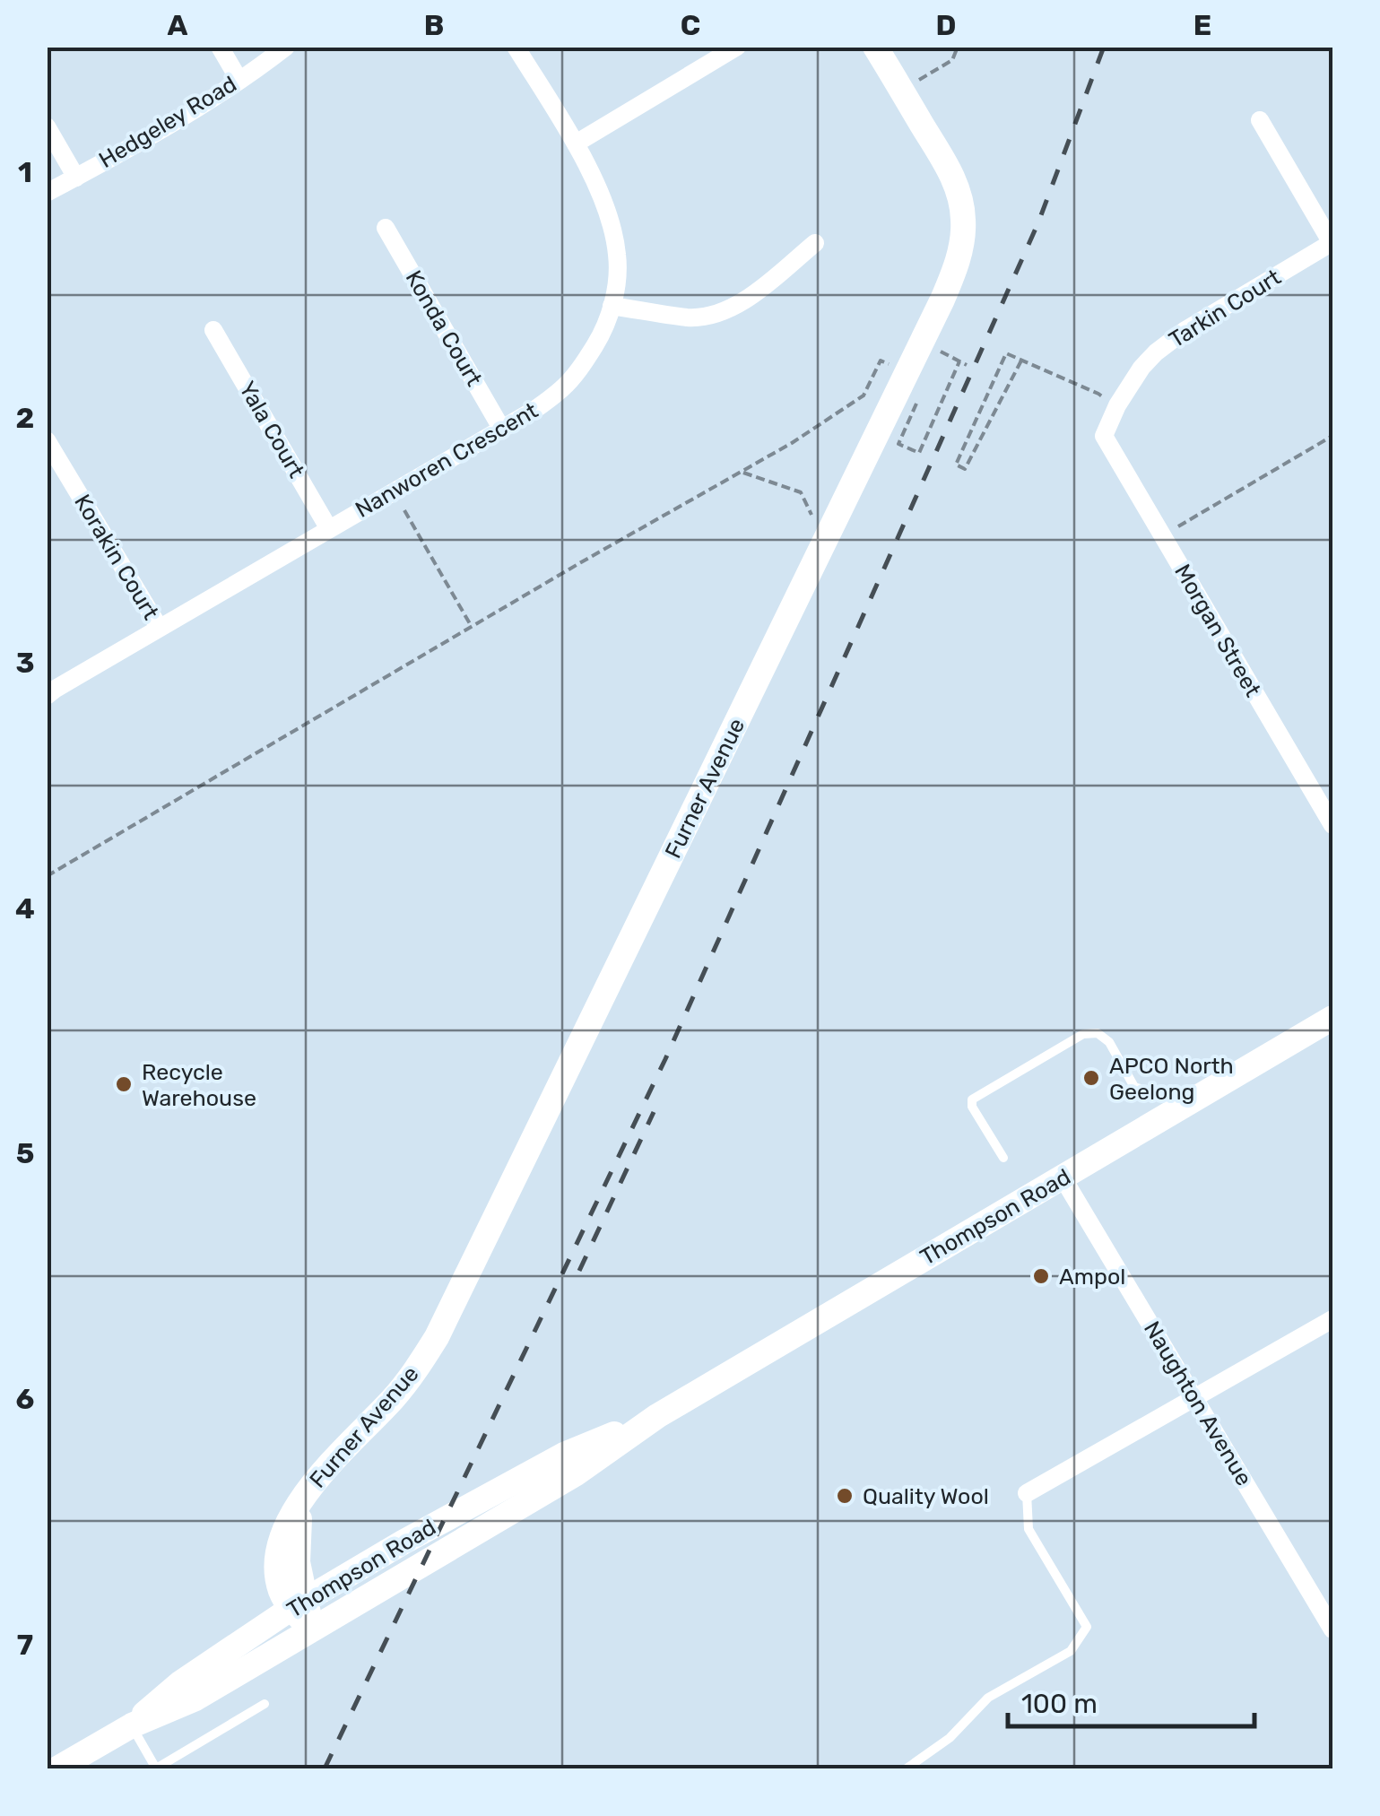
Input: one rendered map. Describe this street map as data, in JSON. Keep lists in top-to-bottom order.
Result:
{
  "streets": {
    "main road": ["Furner Avenue", "Thompson Road"],
    "street": [
      "Hedgeley Road",
      "Tarkin Court",
      "Konda Court",
      "Yala Court",
      "Nanworen Crescent",
      "Korakin Court",
      "Morgan Street",
      "Naughton Avenue"
    ]
  },
  "crossings": [
    ["Tarkin Court", "Morgan Street"],
    ["Konda Court", "Nanworen Crescent"],
    ["Yala Court", "Nanworen Crescent"],
    ["Nanworen Crescent", "Korakin Court"],
    ["Furner Avenue", "Thompson Road"],
    ["Thompson Road", "Naughton Avenue"]
  ],
  "places": [
    "APCO North Geelong",
    "Recycle Warehouse",
    "Ampol",
    "Quality Wool"
  ],
  "scale_bar": "100 m",
  "grid": {
    "columns": [
      "A",
      "B",
      "C",
      "D",
      "E"
    ],
    "rows": [
      "1",
      "2",
      "3",
      "4",
      "5",
      "6",
      "7"
    ]
  }
}
